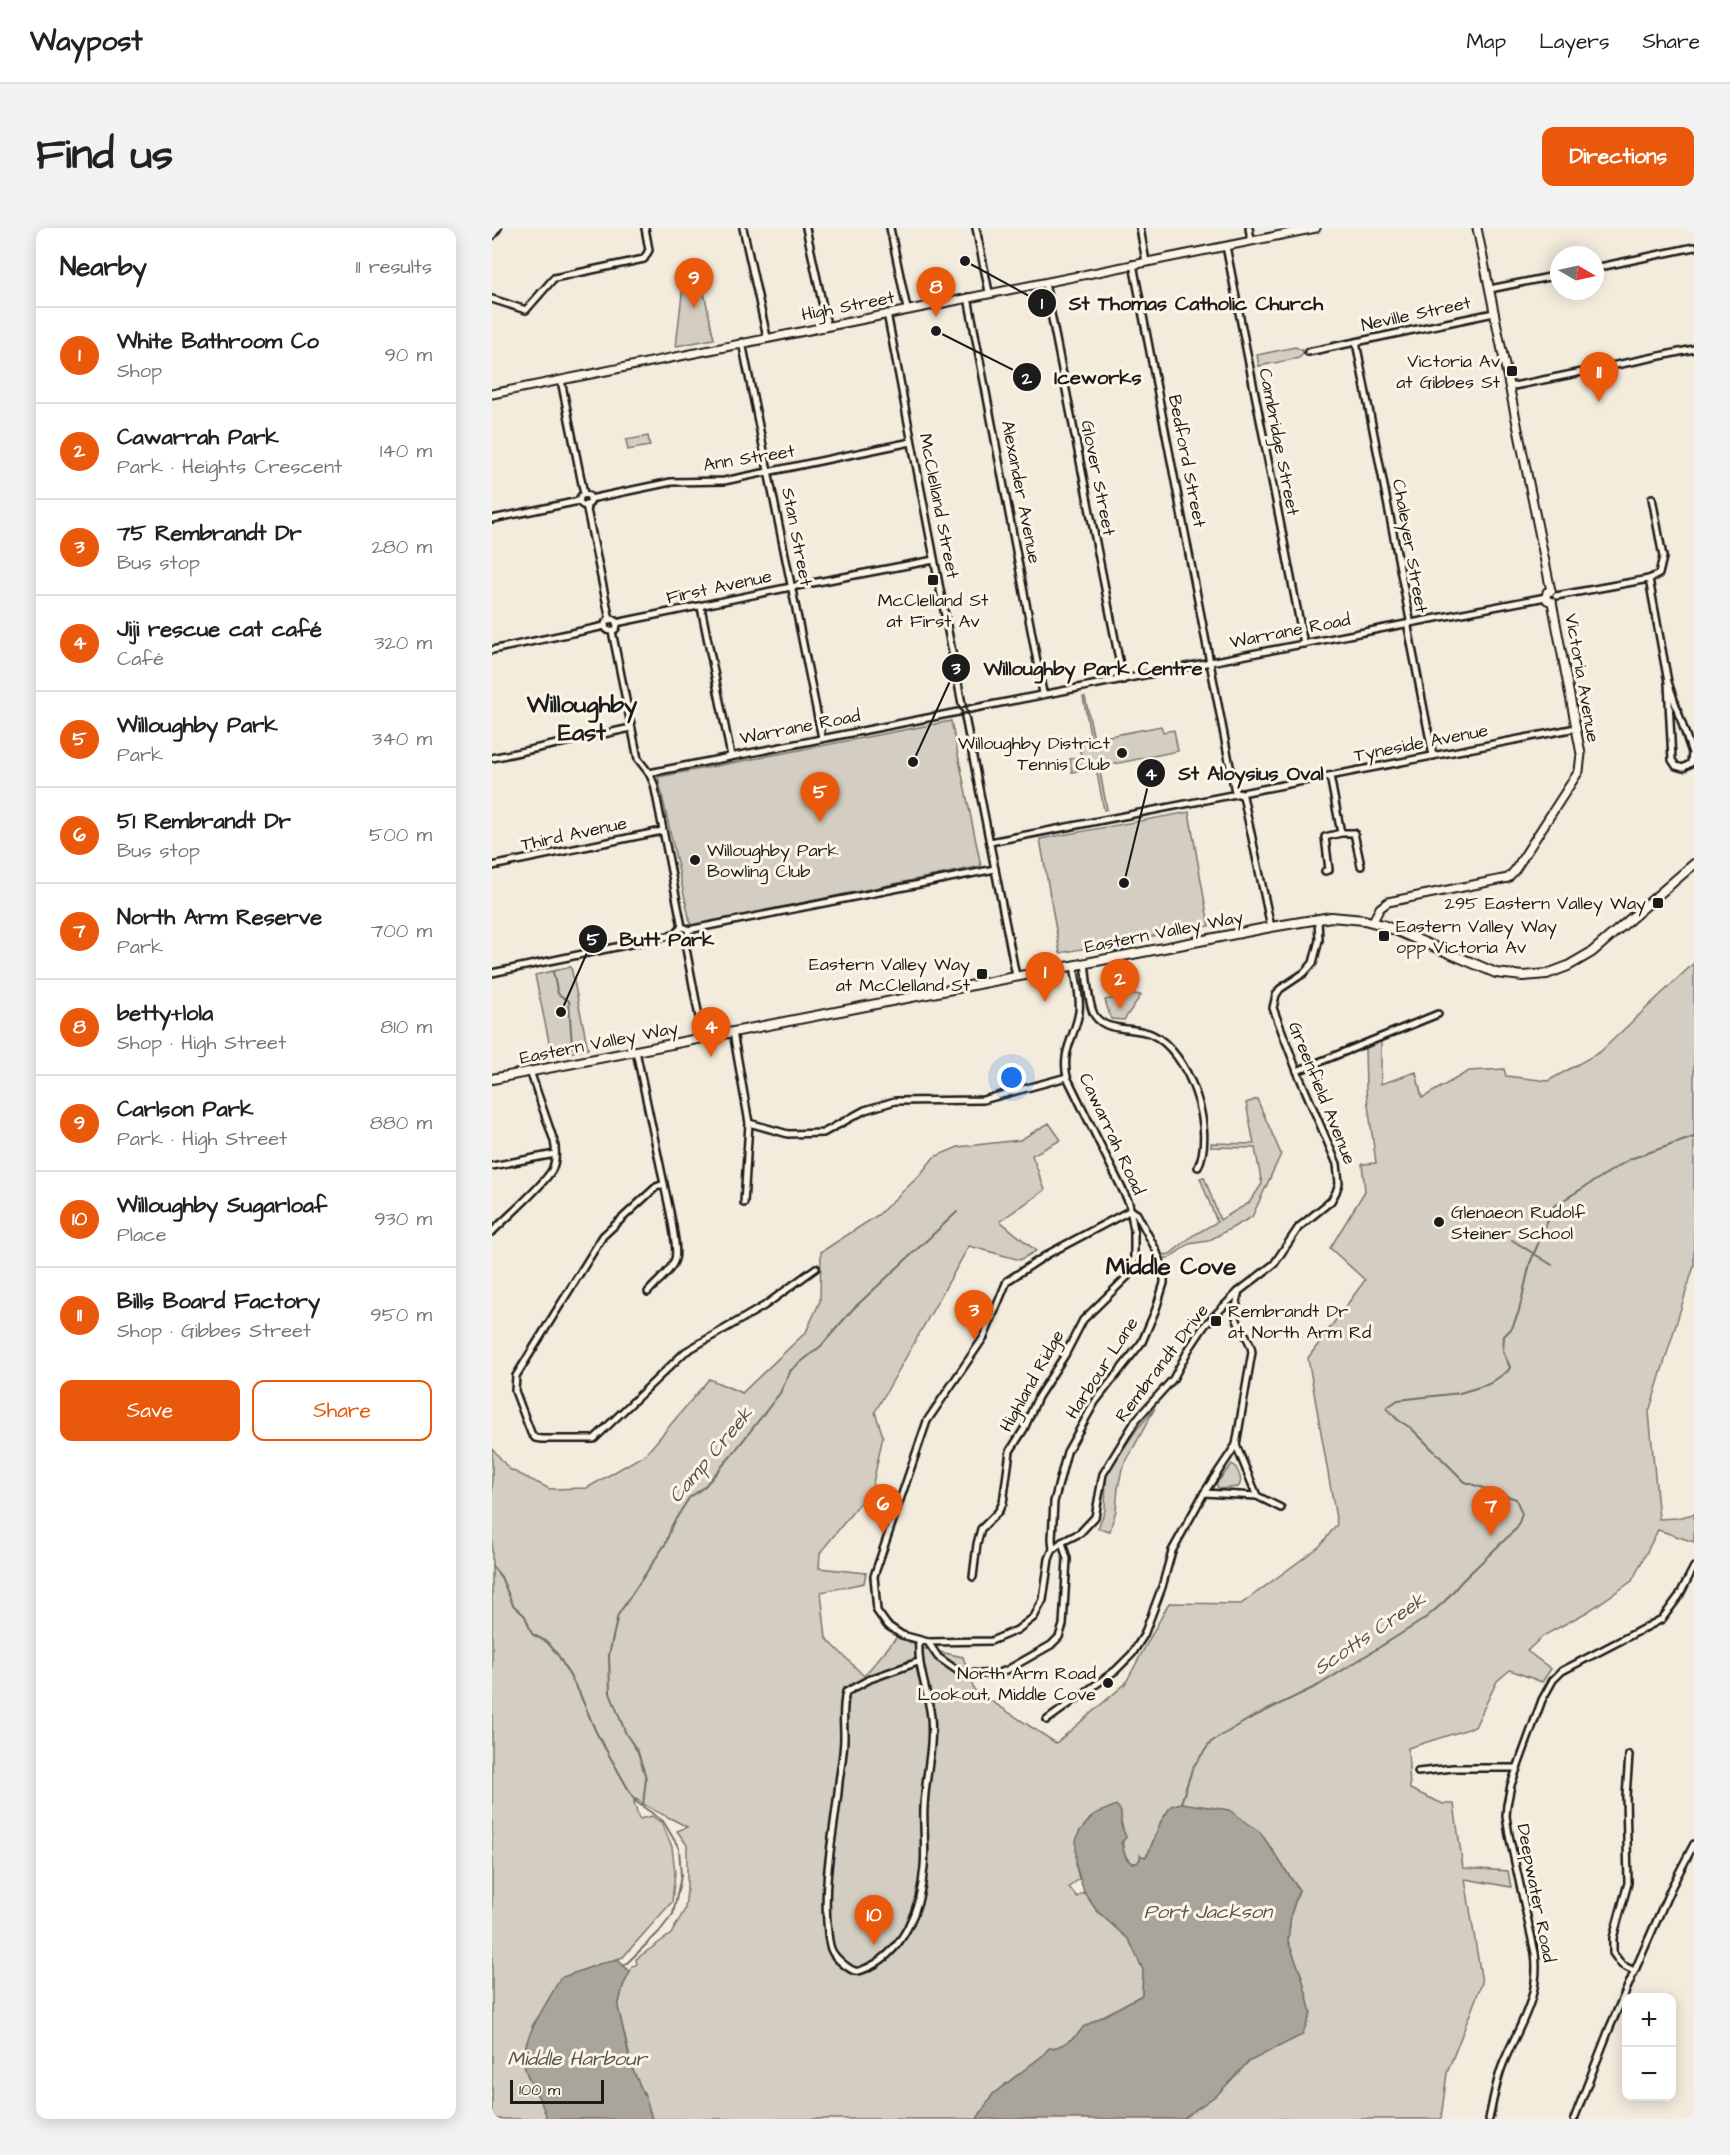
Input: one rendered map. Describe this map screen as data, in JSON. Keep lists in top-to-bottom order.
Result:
{
  "streets": {
    "main road": ["Eastern Valley Way"],
    "street": [
      "High Street",
      "Neville Street",
      "Cambridge Street",
      "Ann Street",
      "Bedford Street",
      "Glover Street",
      "Alexander Avenue",
      "McClelland Street",
      "Stan Street",
      "Chaleyer Street",
      "First Avenue",
      "Warrane Road",
      "Victoria Avenue",
      "Tyneside Avenue",
      "Third Avenue",
      "Greenfield Avenue",
      "Cawarrah Road",
      "Rembrandt Drive",
      "Harbour Lane",
      "Highland Ridge",
      "Deepwater Road"
    ]
  },
  "crossings": [
    ["High Street", "Cambridge Street"],
    ["High Street", "Bedford Street"],
    ["High Street", "Glover Street"],
    ["High Street", "Alexander Avenue"],
    ["High Street", "McClelland Street"],
    ["High Street", "Stan Street"],
    ["Neville Street", "Chaleyer Street"],
    ["Neville Street", "Victoria Avenue"],
    ["Cambridge Street", "Warrane Road"],
    ["Ann Street", "McClelland Street"],
    ["Ann Street", "Stan Street"],
    ["Bedford Street", "Warrane Road"],
    ["Bedford Street", "Tyneside Avenue"],
    ["Bedford Street", "Eastern Valley Way"],
    ["Glover Street", "Warrane Road"],
    ["Alexander Avenue", "Warrane Road"],
    ["McClelland Street", "First Avenue"],
    ["McClelland Street", "Warrane Road"],
    ["Stan Street", "First Avenue"],
    ["Stan Street", "Warrane Road"],
    ["Chaleyer Street", "Warrane Road"],
    ["Chaleyer Street", "Tyneside Avenue"],
    ["Warrane Road", "Victoria Avenue"],
    ["Victoria Avenue", "Tyneside Avenue"],
    ["Victoria Avenue", "Eastern Valley Way"],
    ["Eastern Valley Way", "Greenfield Avenue"],
    ["Eastern Valley Way", "Cawarrah Road"],
    ["Greenfield Avenue", "Rembrandt Drive"],
    ["Cawarrah Road", "Harbour Lane"],
    ["Cawarrah Road", "Highland Ridge"],
    ["Rembrandt Drive", "Harbour Lane"],
    ["Harbour Lane", "Highland Ridge"]
  ],
  "districts": ["Willoughby East", "Middle Cove"],
  "water": [
    "Camp Creek",
    "Scotts Creek",
    "Port Jackson",
    "Middle Harbour"
  ],
  "places": {
    "other": [
      "St Thomas Catholic Church",
      "Iceworks",
      "Willoughby District Tennis Club",
      "Willoughby Park Centre",
      "Willoughby Park Bowling Club",
      "St Aloysius Oval",
      "Butt Park",
      "Glenaeon Rudolf Steiner School",
      "North Arm Road Lookout, Middle Cove"
    ],
    "transit": [
      "Victoria Av at Gibbes St",
      "McClelland St at First Av",
      "295 Eastern Valley Way",
      "Eastern Valley Way opp Victoria Av",
      "Eastern Valley Way at McClelland St",
      "Rembrandt Dr at North Arm Rd"
    ]
  },
  "scale_bar": "100 m",
  "north": "right",
  "page": {
    "header": "Waypost",
    "nav": ["Map", "Layers", "Share"],
    "title": "Find us",
    "buttons": [
      "Directions",
      ["Save", "Share"]
    ],
    "heading": ["Nearby", "11 results"],
    "pins": [
      "9",
      "8",
      "11",
      "5",
      "1",
      "2",
      "4",
      "3",
      "6",
      "7",
      "10"
    ],
    "list": [
      {
        "mark": "1",
        "name": "White Bathroom Co",
        "note": "Shop",
        "value": "90 m"
      },
      {
        "mark": "2",
        "name": "Cawarrah Park",
        "note": "Park · Heights Crescent",
        "value": "140 m"
      },
      {
        "mark": "3",
        "name": "75 Rembrandt Dr",
        "note": "Bus stop",
        "value": "280 m"
      },
      {
        "mark": "4",
        "name": "Jiji rescue cat café",
        "note": "Café",
        "value": "320 m"
      },
      {
        "mark": "5",
        "name": "Willoughby Park",
        "note": "Park",
        "value": "340 m"
      },
      {
        "mark": "6",
        "name": "51 Rembrandt Dr",
        "note": "Bus stop",
        "value": "500 m"
      },
      {
        "mark": "7",
        "name": "North Arm Reserve",
        "note": "Park",
        "value": "700 m"
      },
      {
        "mark": "8",
        "name": "betty+lola",
        "note": "Shop · High Street",
        "value": "810 m"
      },
      {
        "mark": "9",
        "name": "Carlson Park",
        "note": "Park · High Street",
        "value": "880 m"
      },
      {
        "mark": "10",
        "name": "Willoughby Sugarloaf",
        "note": "Place",
        "value": "930 m"
      },
      {
        "mark": "11",
        "name": "Bills Board Factory",
        "note": "Shop · Gibbes Street",
        "value": "950 m"
      }
    ],
    "map_buttons": ["+", "−"],
    "scale": "100 m"
  }
}
